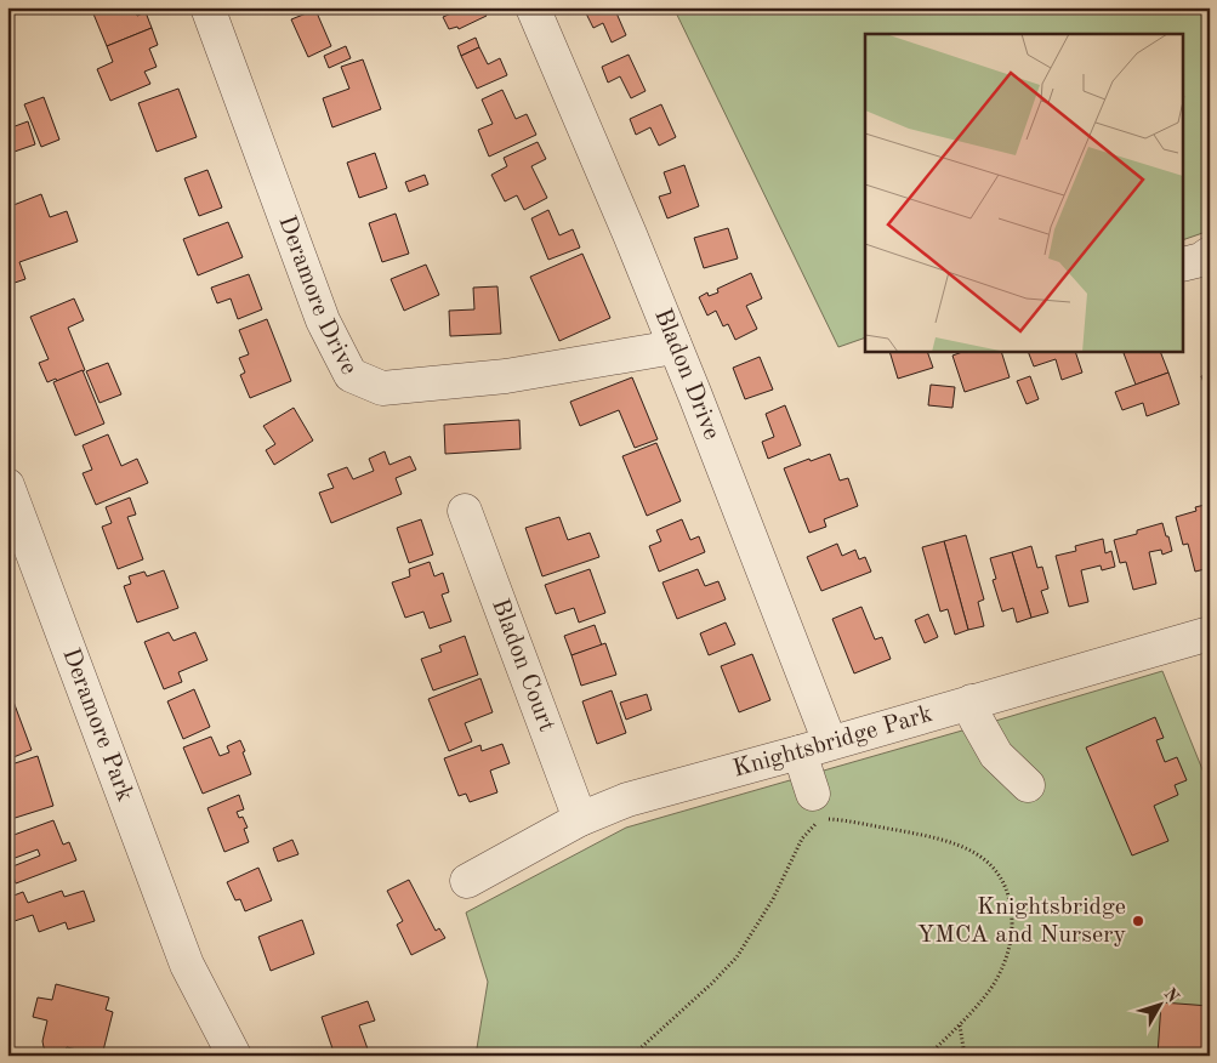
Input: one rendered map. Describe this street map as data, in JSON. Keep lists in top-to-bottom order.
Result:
{
  "streets": {
    "street": [
      "Deramore Drive",
      "Bladon Drive",
      "Bladon Court",
      "Deramore Park",
      "Knightsbridge Park"
    ]
  },
  "crossings": [
    ["Deramore Drive", "Bladon Drive"],
    ["Bladon Drive", "Knightsbridge Park"],
    ["Bladon Court", "Knightsbridge Park"]
  ],
  "places": ["Knightsbridge YMCA and Nursery"],
  "north": "top right"
}
